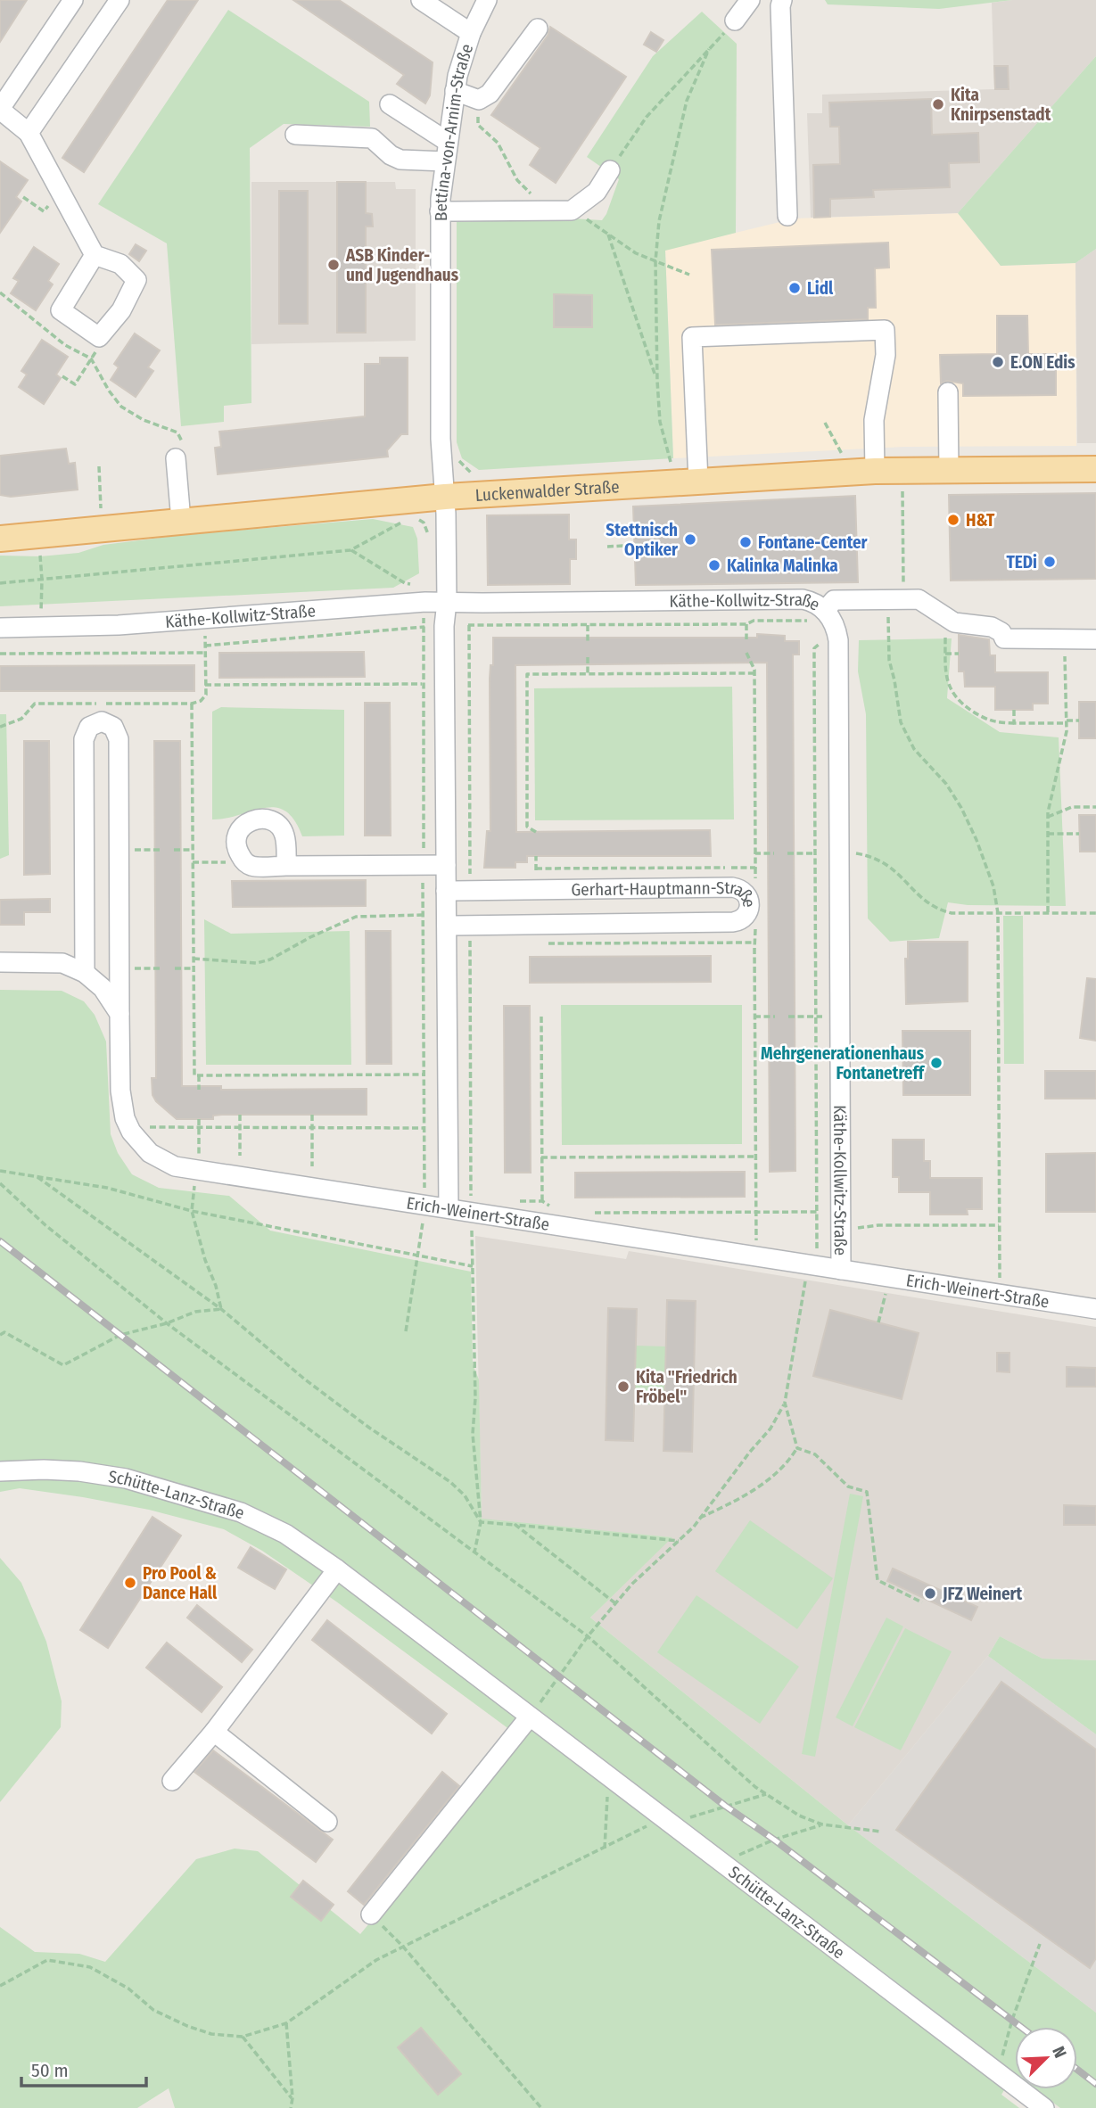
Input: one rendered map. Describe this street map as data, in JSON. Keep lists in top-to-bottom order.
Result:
{
  "streets": {
    "main road": ["Luckenwalder Straße"],
    "street": [
      "Bettina-von-Arnim-Straße",
      "Käthe-Kollwitz-Straße",
      "Gerhart-Hauptmann-Straße",
      "Erich-Weinert-Straße",
      "Schütte-Lanz-Straße"
    ]
  },
  "crossings": [
    ["Bettina-von-Arnim-Straße", "Luckenwalder Straße"],
    ["Käthe-Kollwitz-Straße", "Erich-Weinert-Straße"]
  ],
  "places": [
    "Kita Knirpsenstadt",
    "ASB Kinder- und Jugendhaus",
    "Lidl",
    "E.ON Edis",
    "H&T",
    "Stettnisch Optiker",
    "Fontane-Center",
    "TEDi",
    "Kalinka Malinka",
    "Mehrgenerationenhaus Fontanetreff",
    "Kita \"Friedrich Fröbel\"",
    "Pro Pool & Dance Hall",
    "JFZ Weinert"
  ],
  "scale_bar": "50 m",
  "north": "top right"
}
